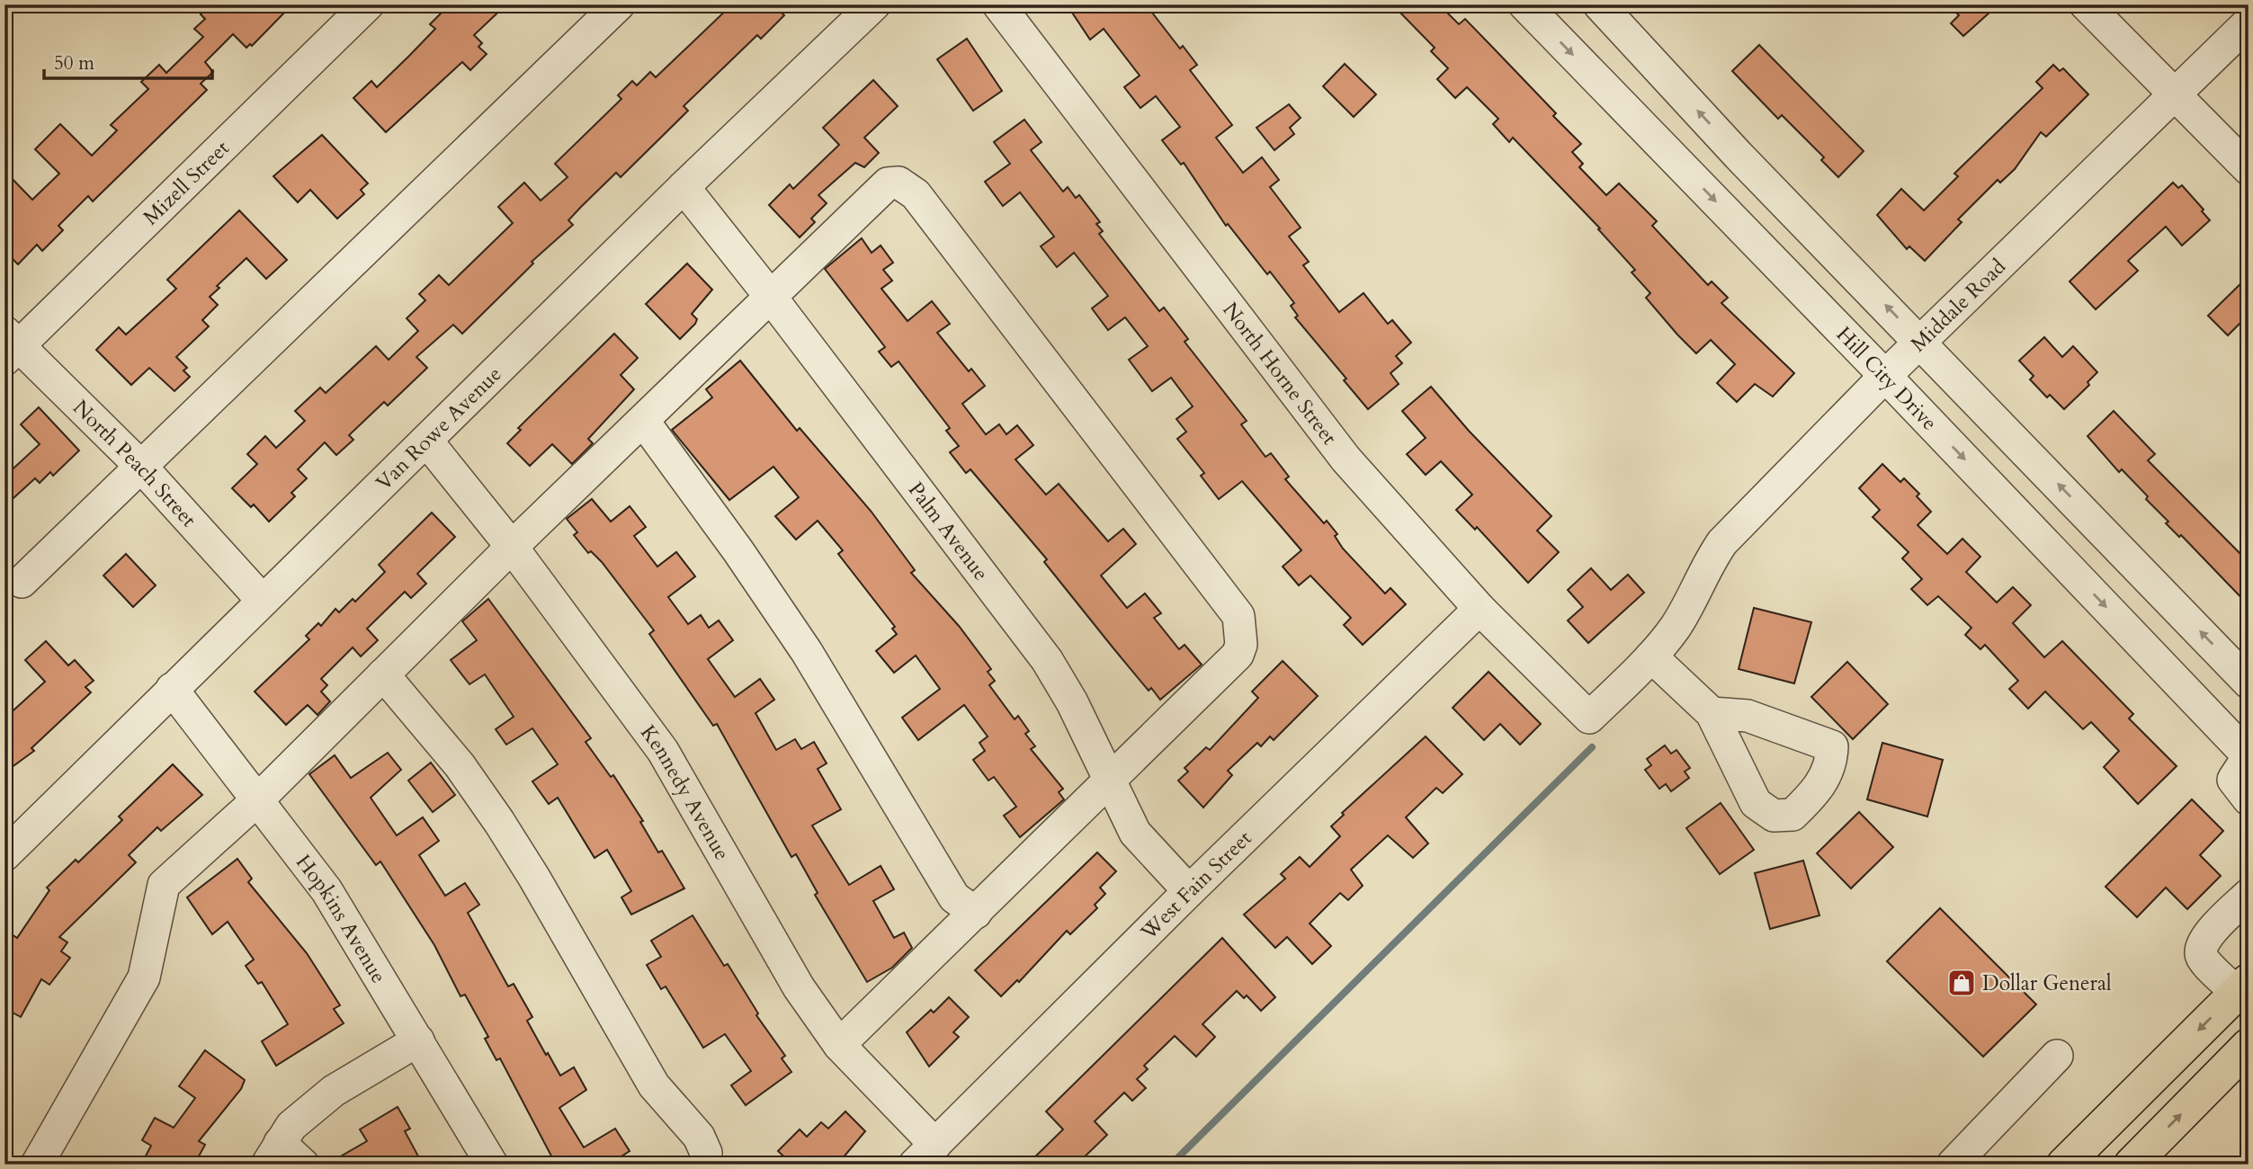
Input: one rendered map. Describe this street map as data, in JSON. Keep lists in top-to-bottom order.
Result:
{
  "streets": {
    "street": [
      "Mizell Street",
      "Middale Road",
      "North Horne Street",
      "Hill City Drive",
      "Van Rowe Avenue",
      "North Peach Street",
      "Palm Avenue",
      "Kennedy Avenue",
      "West Fain Street",
      "Hopkins Avenue"
    ]
  },
  "crossings": [
    ["Mizell Street", "North Peach Street"],
    ["Middale Road", "North Horne Street"],
    ["Middale Road", "Hill City Drive"],
    ["North Horne Street", "West Fain Street"],
    ["Van Rowe Avenue", "North Peach Street"],
    ["Van Rowe Avenue", "Palm Avenue"],
    ["Van Rowe Avenue", "Kennedy Avenue"],
    ["Van Rowe Avenue", "Hopkins Avenue"],
    ["Palm Avenue", "West Fain Street"],
    ["Kennedy Avenue", "West Fain Street"]
  ],
  "places": {
    "shop": ["Dollar General"]
  },
  "scale_bar": "50 m"
}
